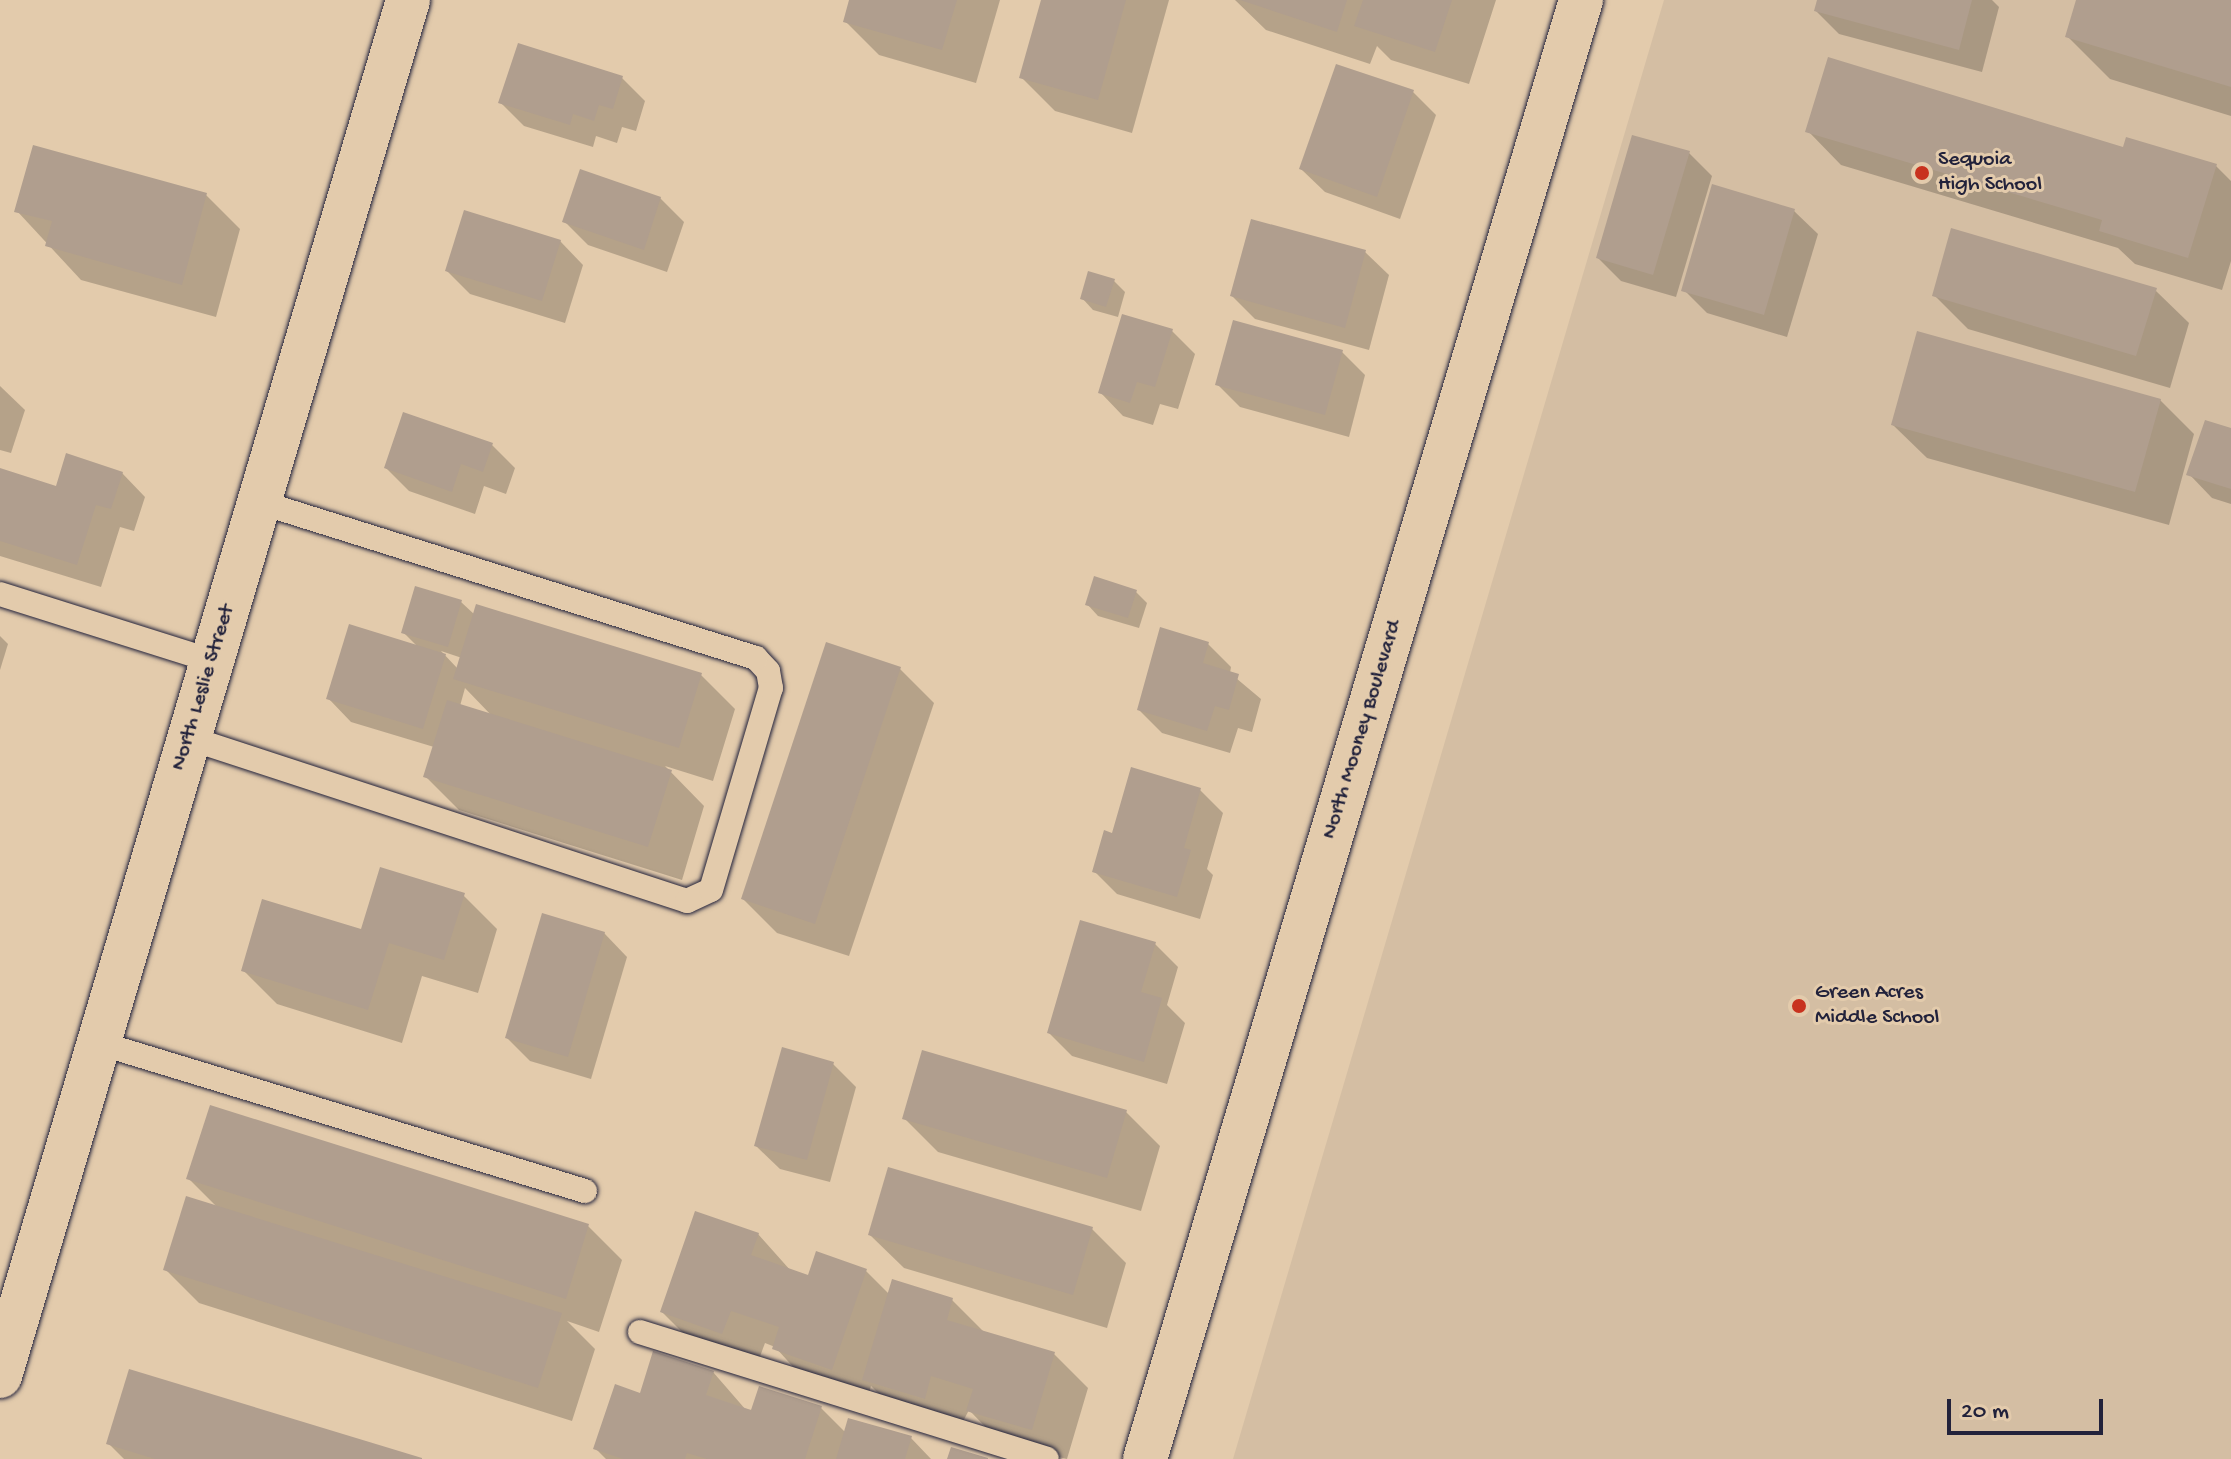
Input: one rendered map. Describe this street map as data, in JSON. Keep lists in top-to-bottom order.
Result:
{
  "streets": {
    "street": ["North Leslie Street", "North Mooney Boulevard"]
  },
  "places": ["Sequoia High School", "Green Acres Middle School"],
  "scale_bar": "20 m"
}
